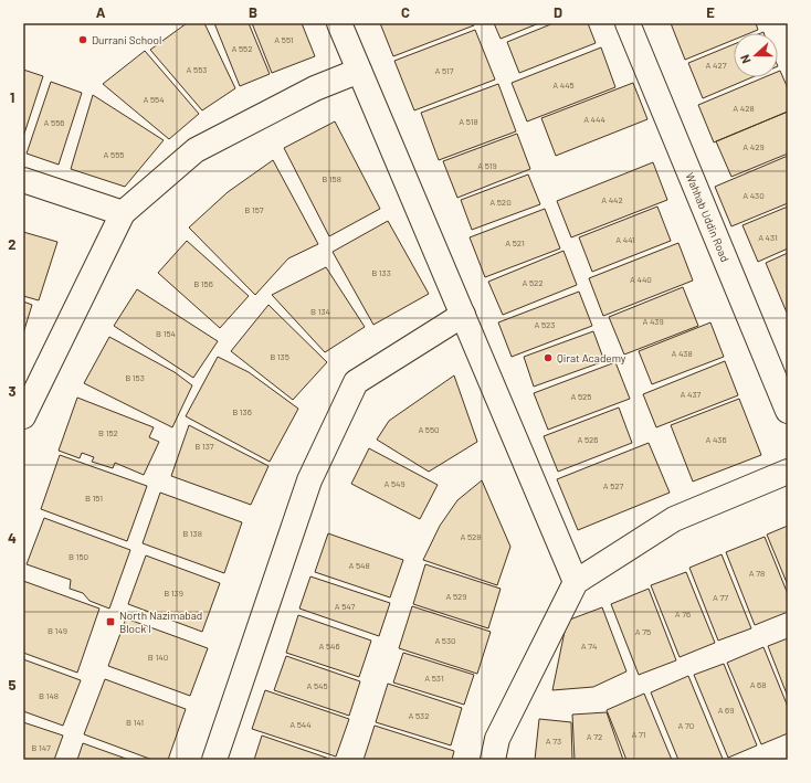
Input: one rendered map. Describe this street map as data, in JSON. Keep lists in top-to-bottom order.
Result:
{
  "streets": {
    "street": ["Wahhab Uddin Road"]
  },
  "places": {
    "other": ["Durrani School", "Qirat Academy"],
    "transit": ["North Nazimabad Block I"]
  },
  "house_numbers": [
    "A 551",
    "A 552",
    "A 427",
    "A 553",
    "A 517",
    "A 445",
    "A 554",
    "A 428",
    "A 444",
    "A 518",
    "A 556",
    "A 429",
    "A 555",
    "A 519",
    "B 158",
    "A 430",
    "A 442",
    "A 520",
    "B 157",
    "A 431",
    "A 441",
    "A 521",
    "B 133",
    "A 440",
    "A 522",
    "B 156",
    "B 134",
    "A 439",
    "A 523",
    "B 154",
    "A 438",
    "B 135",
    "B 153",
    "A 437",
    "A 525",
    "B 136",
    "A 550",
    "B 152",
    "A 526",
    "A 436",
    "B 137",
    "A 549",
    "A 527",
    "B 151",
    "B 138",
    "A 528",
    "B 150",
    "A 548",
    "A 78",
    "B 139",
    "A 529",
    "A 77",
    "A 547",
    "A 76",
    "B 149",
    "A 75",
    "A 530",
    "A 546",
    "A 74",
    "B 140",
    "A 531",
    "A 68",
    "A 545",
    "B 148",
    "A 69",
    "A 532",
    "B 141",
    "A 544",
    "A 70",
    "A 71",
    "A 72",
    "A 73",
    "B 147"
  ],
  "north": "left",
  "grid": {
    "columns": [
      "A",
      "B",
      "C",
      "D",
      "E"
    ],
    "rows": [
      "1",
      "2",
      "3",
      "4",
      "5"
    ]
  }
}
